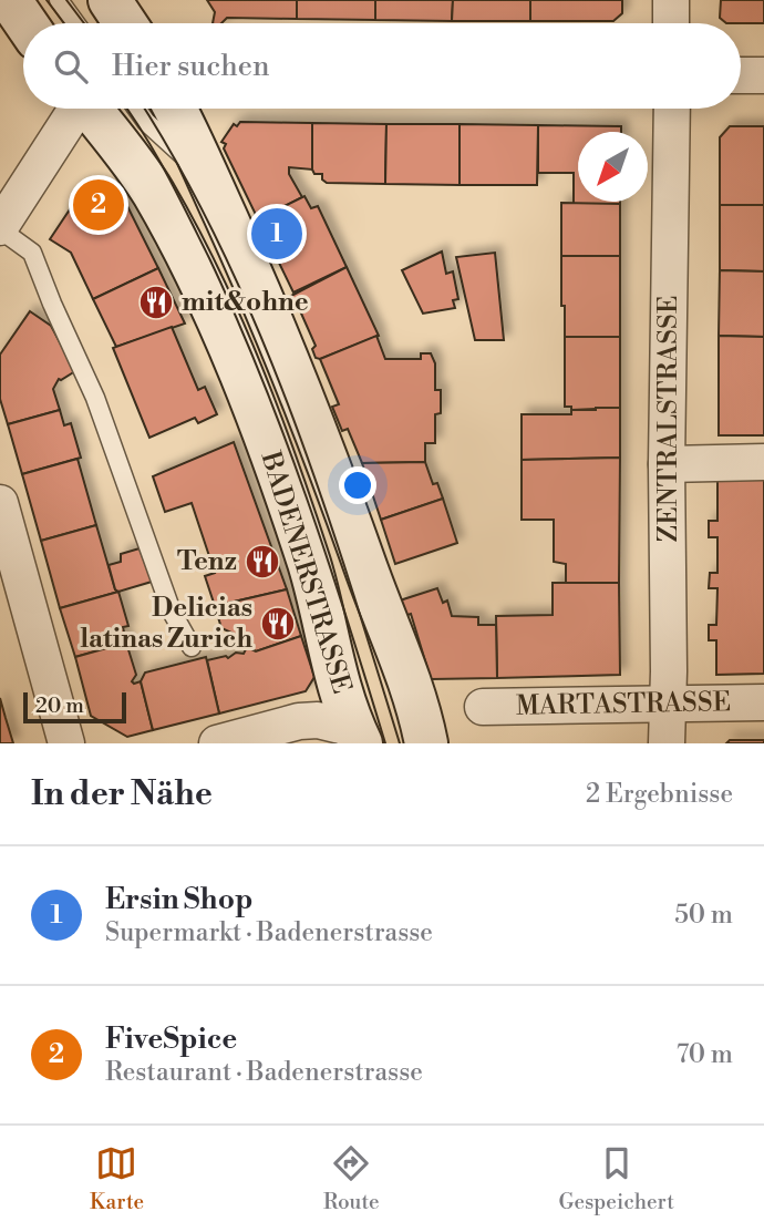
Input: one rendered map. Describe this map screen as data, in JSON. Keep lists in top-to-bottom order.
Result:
{
  "streets": {
    "street": ["ZENTRALSTRASSE", "BADENERSTRASSE", "MARTASTRASSE"]
  },
  "crossings": [
    ["ZENTRALSTRASSE", "MARTASTRASSE"]
  ],
  "places": {
    "restaurant": ["mit&ohne", "Tenz", "Delicias latinas Zurich"]
  },
  "scale_bar": "20 m",
  "north": "bottom left",
  "page": {
    "search": "Hier suchen",
    "pins": ["2", "1"],
    "scale": "20 m",
    "heading": ["In der Nähe", "2 Ergebnisse"],
    "list": [
      {
        "mark": "1",
        "name": "Ersin Shop",
        "note": "Supermarkt · Badenerstrasse",
        "value": "50 m"
      },
      {
        "mark": "2",
        "name": "FiveSpice",
        "note": "Restaurant · Badenerstrasse",
        "value": "70 m"
      }
    ],
    "nav": ["Karte", "Route", "Gespeichert"]
  }
}
